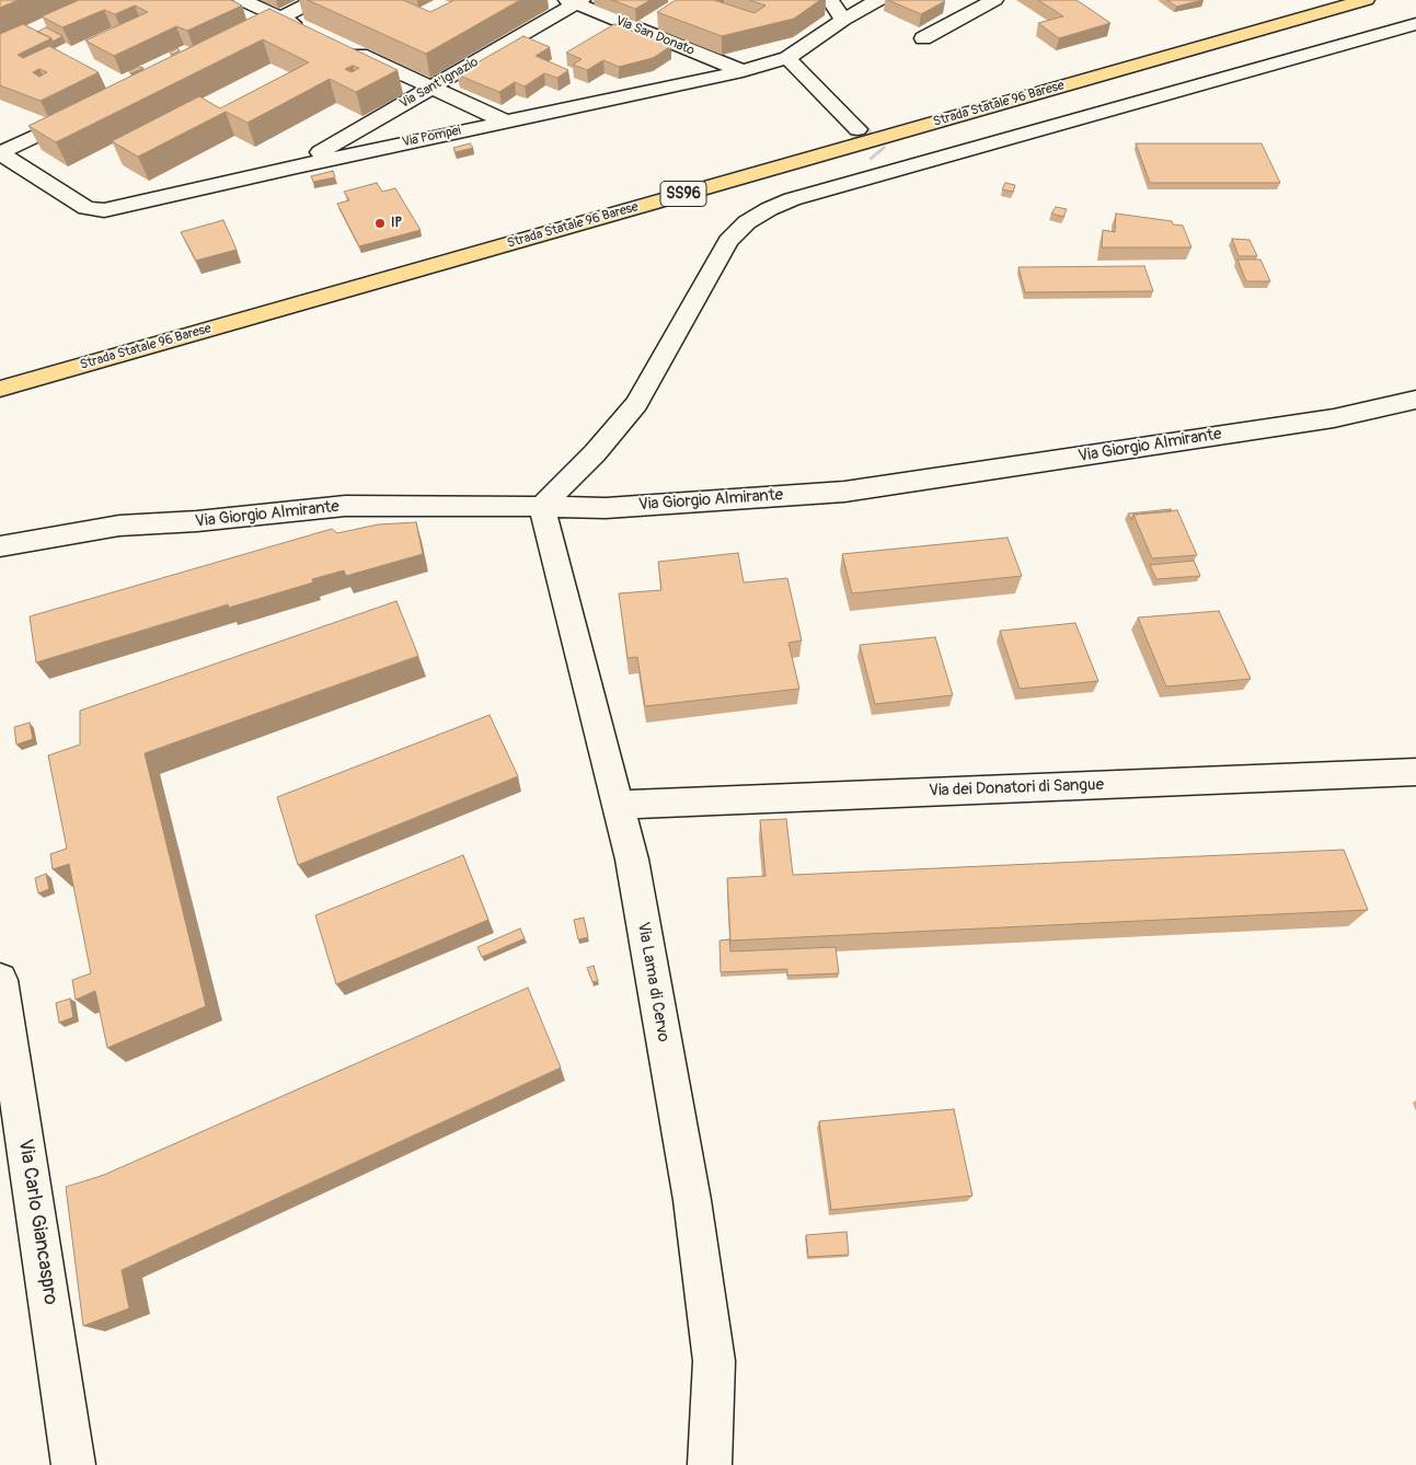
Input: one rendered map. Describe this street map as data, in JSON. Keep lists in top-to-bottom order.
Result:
{
  "streets": {
    "main road": ["Strada Statale 96 Barese", "SS96"],
    "street": [
      "Via San Donato",
      "Via Sant'Ignazio",
      "Via Pompei",
      "Via Giorgio Almirante",
      "Via dei Donatori di Sangue",
      "Via Lama di Cervo",
      "Via Carlo Giancaspro"
    ]
  },
  "crossings": [
    ["Via San Donato", "Via Sant'Ignazio"],
    ["Via San Donato", "Via Pompei"],
    ["Via Sant'Ignazio", "Via Pompei"],
    ["Via Giorgio Almirante", "Via Lama di Cervo"],
    ["Via dei Donatori di Sangue", "Via Lama di Cervo"]
  ],
  "places": ["IP"]
}
